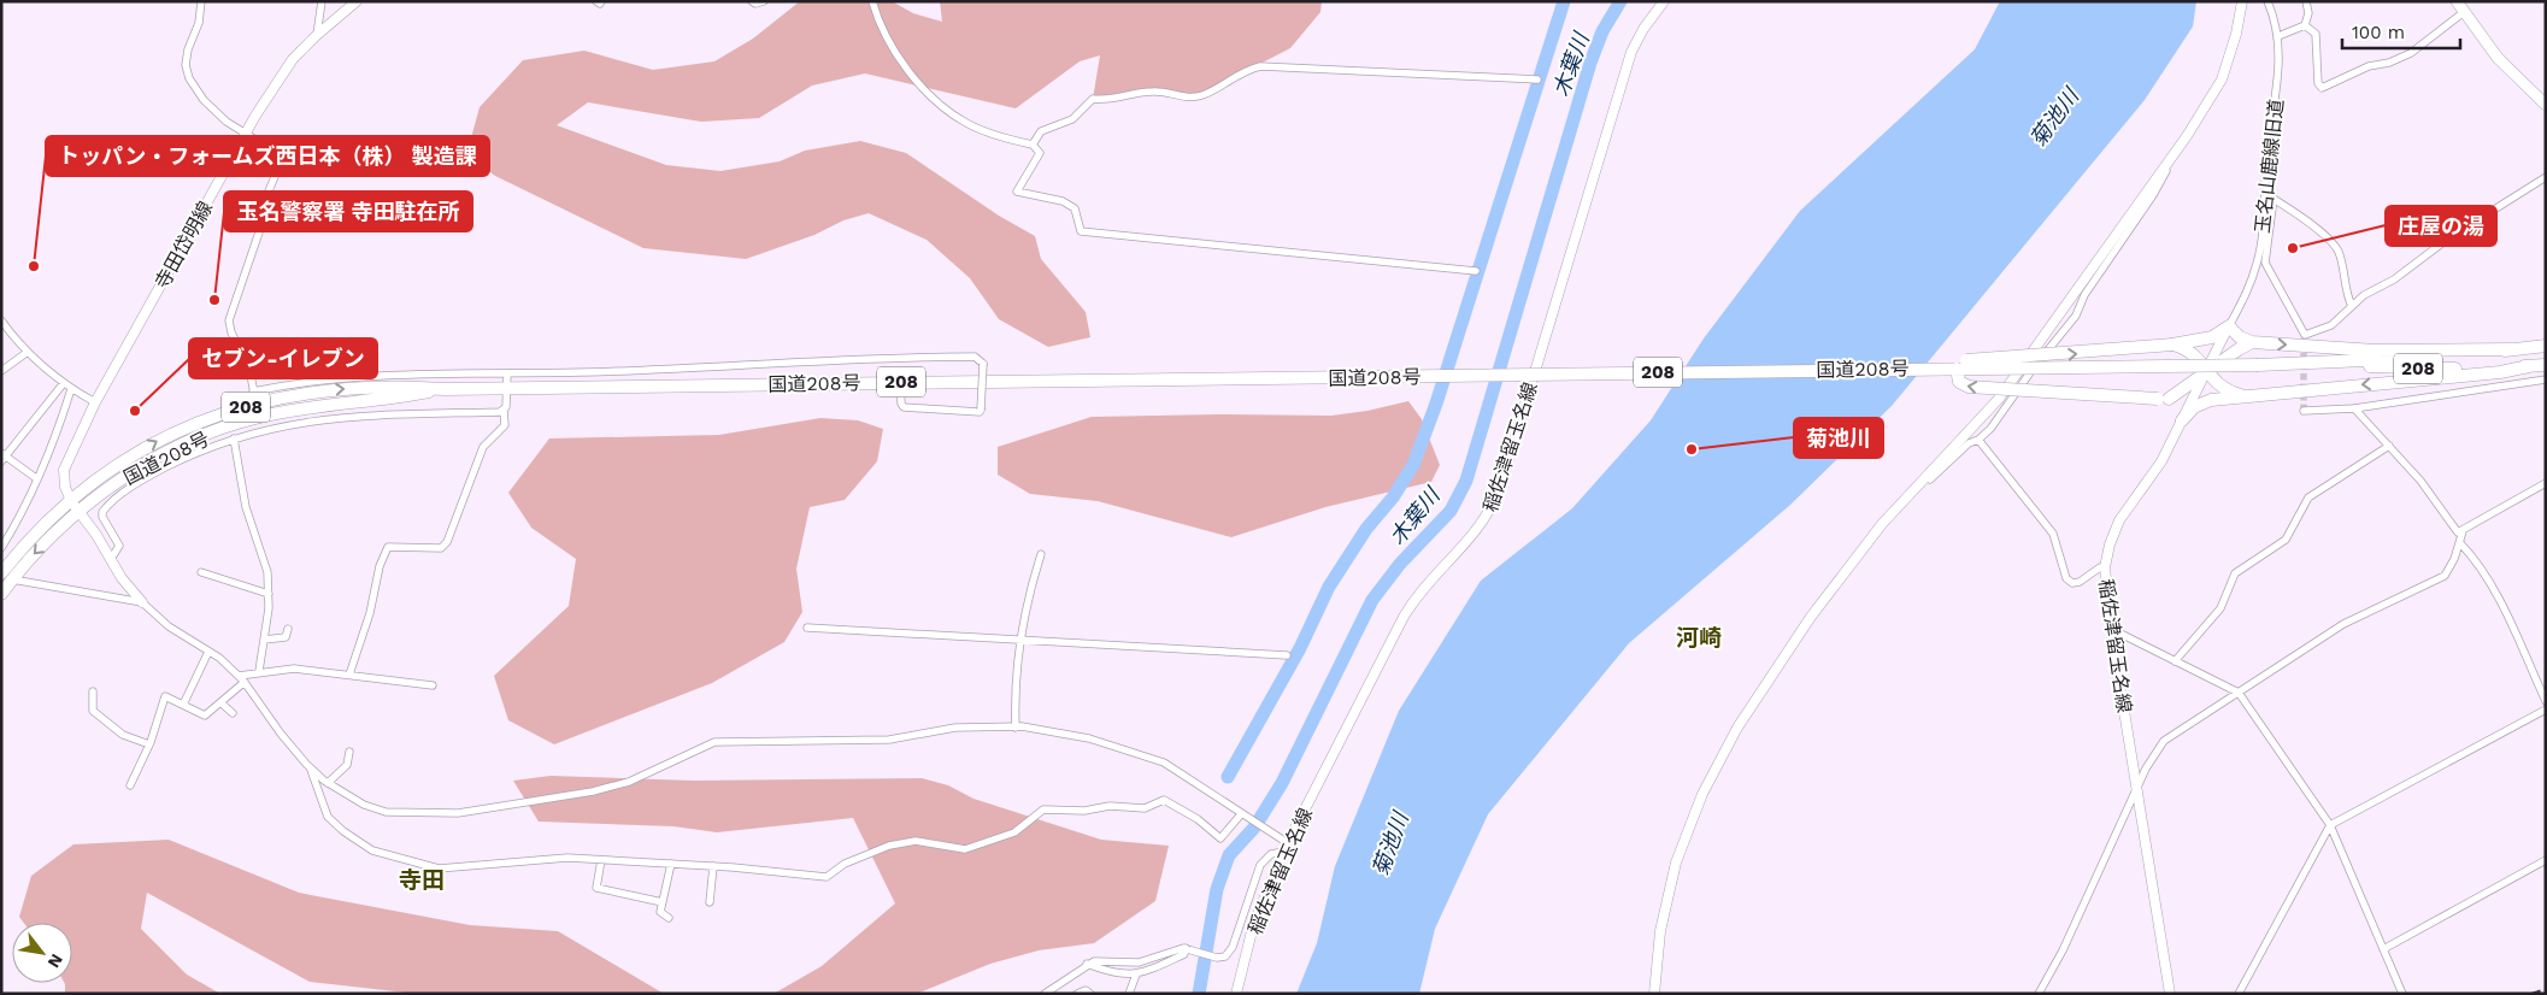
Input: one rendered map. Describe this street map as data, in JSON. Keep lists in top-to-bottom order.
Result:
{
  "streets": {
    "highway": ["国道208号", "208"],
    "main road": ["寺田岱明線", "稲佐津留玉名線"],
    "street": ["玉名山鹿線旧道"]
  },
  "crossings": [
    ["玉名山鹿線旧道", "稲佐津留玉名線"],
    ["寺田岱明線", "国道208号"]
  ],
  "districts": ["河崎", "寺田"],
  "water": ["木葉川", "菊池川"],
  "places": [
    "庄屋の湯",
    "トッパン・フォームズ西日本（株） 製造課",
    "玉名警察署 寺田駐在所",
    "セブン-イレブン",
    "菊池川"
  ],
  "scale_bar": "100 m",
  "north": "bottom right"
}
